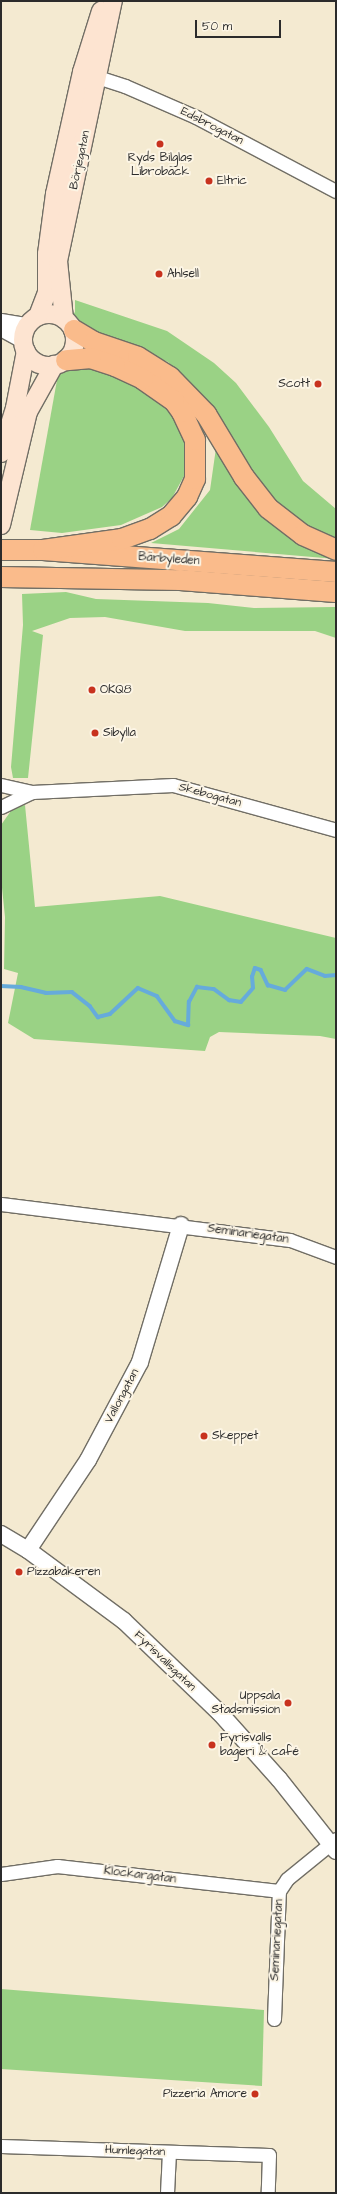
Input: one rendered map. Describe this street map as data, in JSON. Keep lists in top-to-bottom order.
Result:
{
  "streets": {
    "main road": ["Börjegatan", "Bärbyleden"],
    "street": [
      "Edsbrogatan",
      "Skebogatan",
      "Seminariegatan",
      "Vallongatan",
      "Fyrisvallsgatan",
      "Klockargatan",
      "Humlegatan"
    ]
  },
  "crossings": [
    ["Edsbrogatan", "Börjegatan"],
    ["Seminariegatan", "Vallongatan"],
    ["Seminariegatan", "Fyrisvallsgatan"],
    ["Seminariegatan", "Klockargatan"],
    ["Vallongatan", "Fyrisvallsgatan"]
  ],
  "places": [
    "Ryds Bilglas Librobäck",
    "Eltric",
    "Ahlsell",
    "Scott",
    "OKQ8",
    "Sibylla",
    "Skeppet",
    "Pizzabakeren",
    "Uppsala Stadsmission",
    "Fyrisvalls bageri & café",
    "Pizzeria Amore"
  ],
  "scale_bar": "50 m"
}
